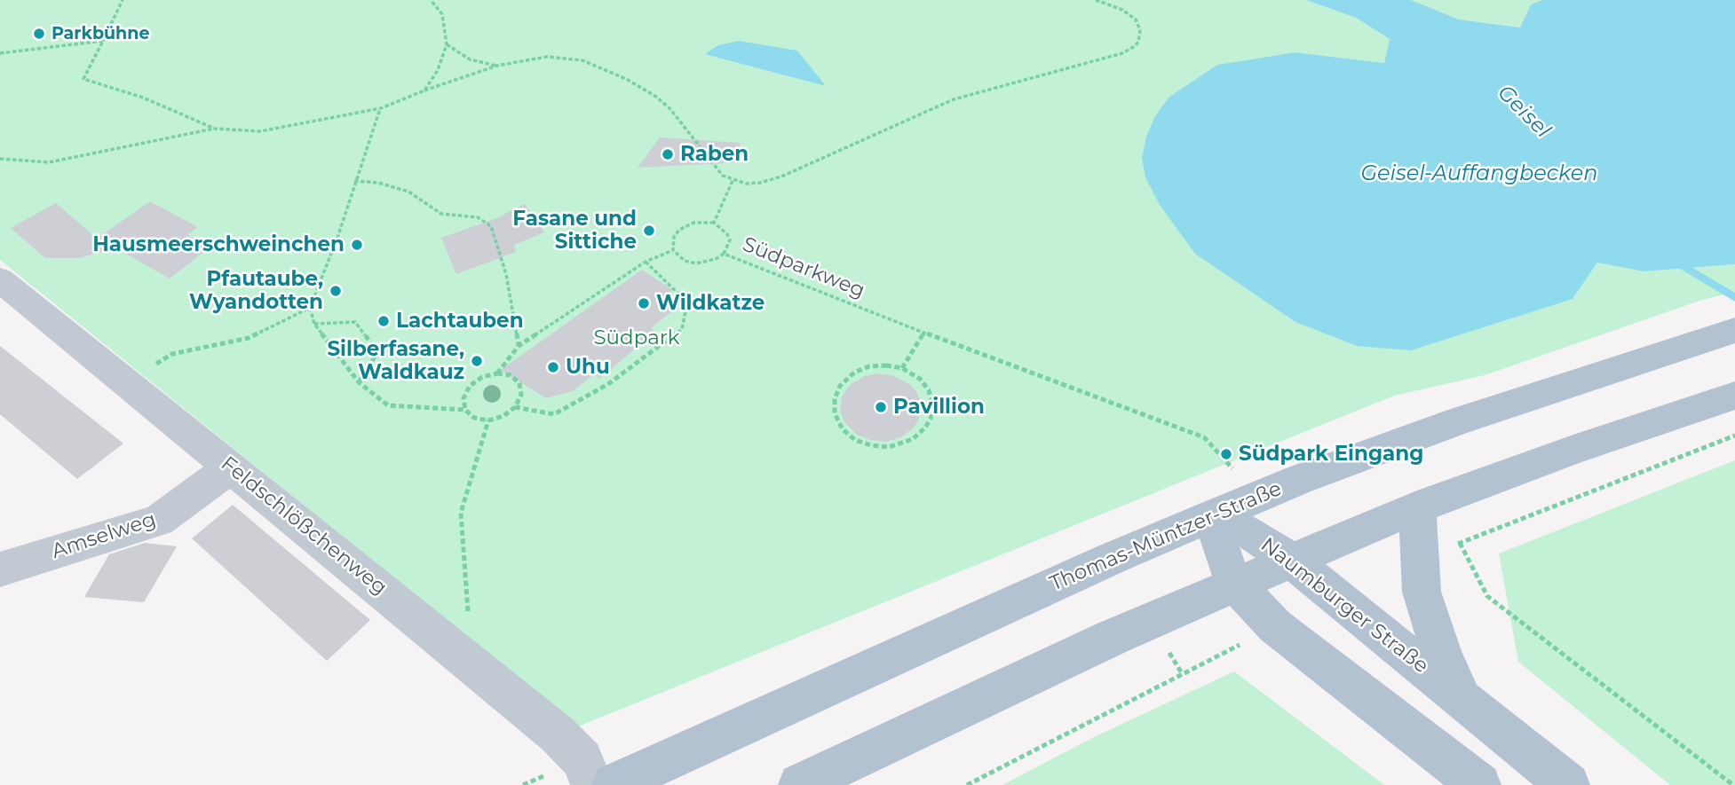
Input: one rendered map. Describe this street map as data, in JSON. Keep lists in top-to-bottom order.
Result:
{
  "streets": {
    "main road": ["Thomas-Müntzer-Straße", "Naumburger Straße"],
    "street": ["Feldschlößchenweg", "Amselweg"],
    "path": ["Südparkweg"]
  },
  "crossings": [
    ["Feldschlößchenweg", "Amselweg"],
    ["Thomas-Müntzer-Straße", "Naumburger Straße"]
  ],
  "water": ["Geisel", "Geisel-Auffangbecken"],
  "parks": ["Südpark"],
  "places": [
    "Parkbühne",
    "Raben",
    "Fasane und Sittiche",
    "Hausmeerschweinchen",
    "Pfautaube, Wyandotten",
    "Wildkatze",
    "Lachtauben",
    "Silberfasane, Waldkauz",
    "Uhu",
    "Pavillion",
    "Südpark Eingang"
  ]
}
